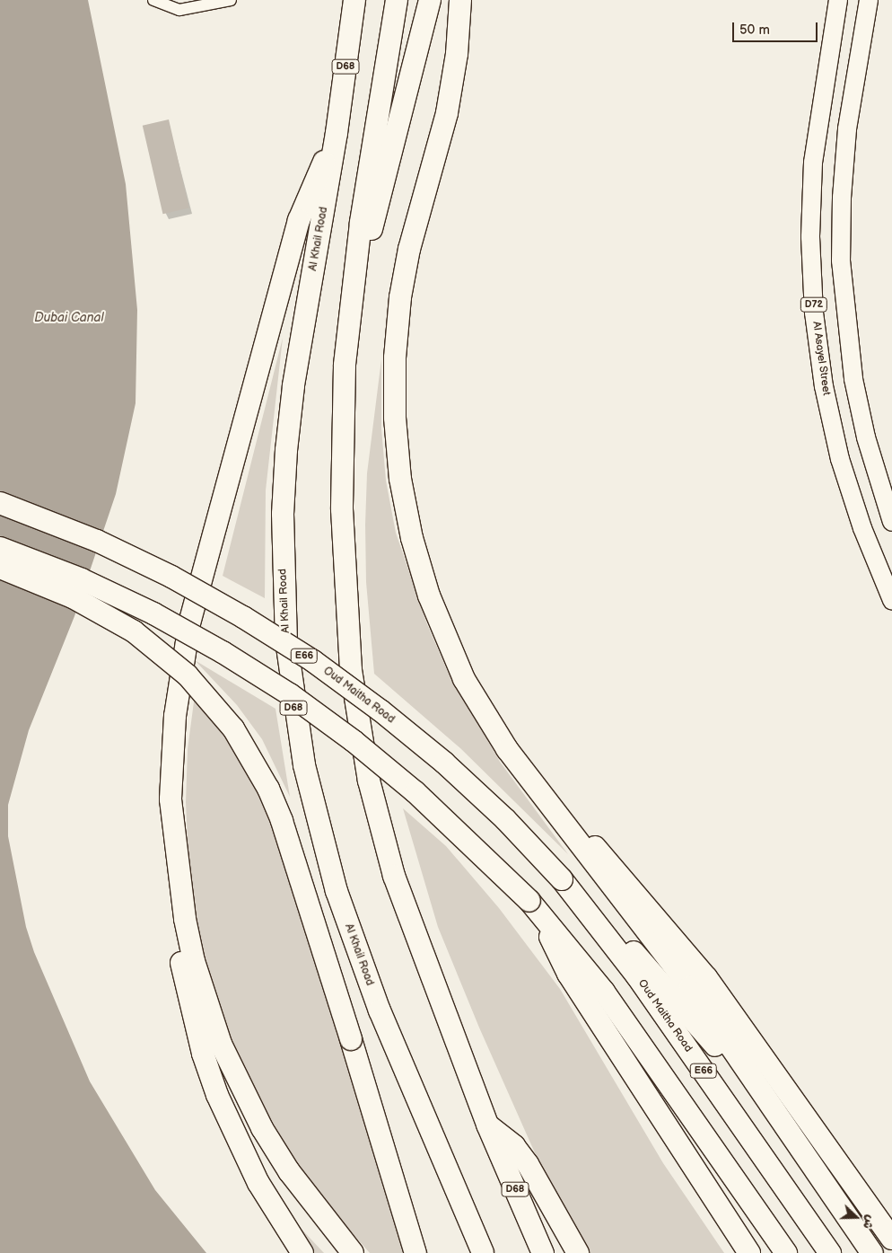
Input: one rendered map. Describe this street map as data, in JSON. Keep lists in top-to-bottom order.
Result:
{
  "streets": {
    "highway": [
      "D68",
      "Al Khail Road",
      "E66",
      "Oud Maitha Road"
    ],
    "main road": ["D72", "Al Asayel Street"]
  },
  "water": ["Dubai Canal"],
  "scale_bar": "50 m",
  "north": "right"
}
